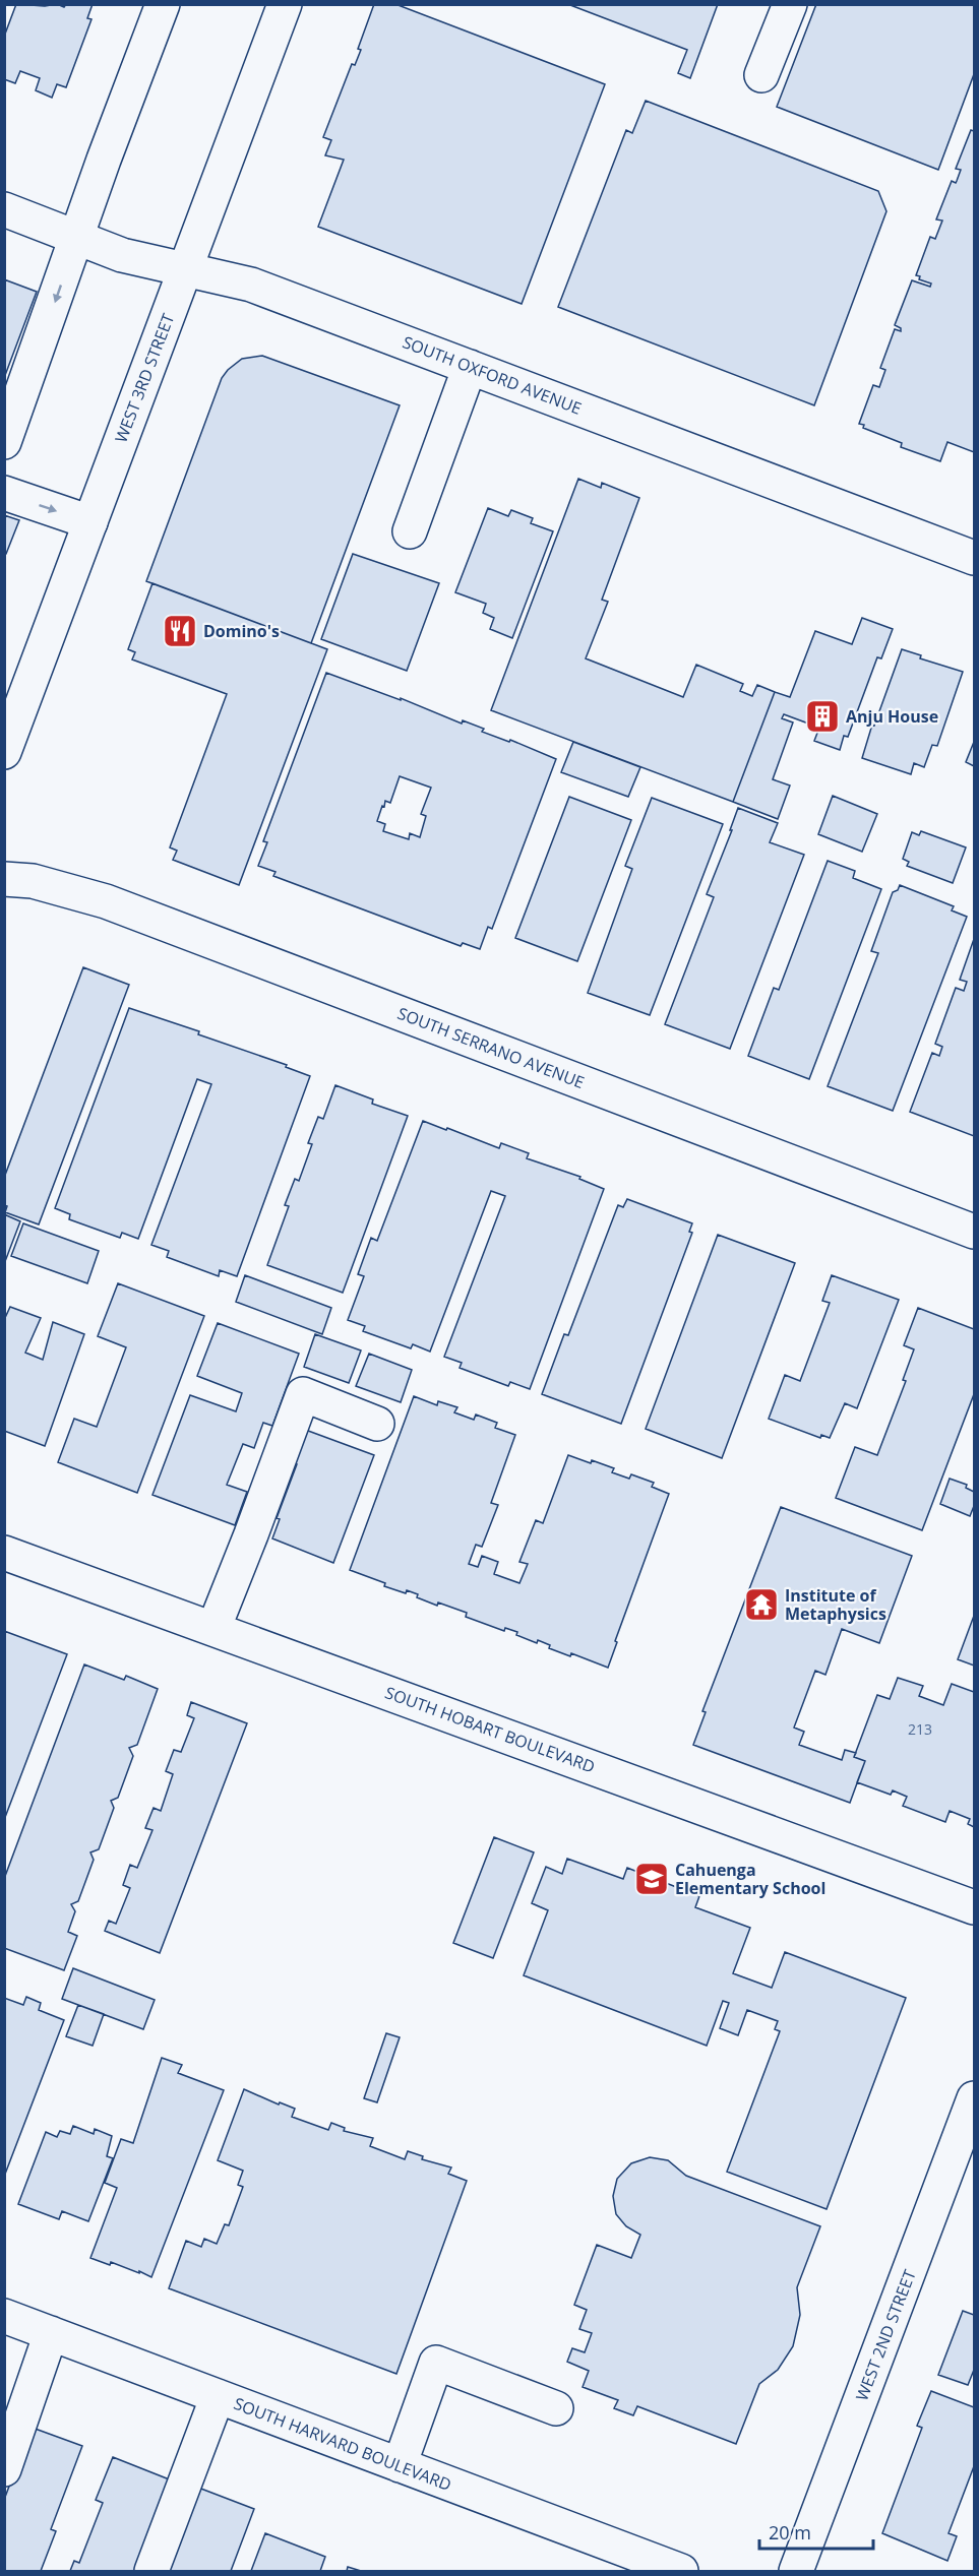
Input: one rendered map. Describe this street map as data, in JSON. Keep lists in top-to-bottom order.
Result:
{
  "streets": {
    "street": [
      "SOUTH OXFORD AVENUE",
      "WEST 3RD STREET",
      "SOUTH SERRANO AVENUE",
      "SOUTH HOBART BOULEVARD",
      "WEST 2ND STREET",
      "SOUTH HARVARD BOULEVARD"
    ]
  },
  "crossings": [
    ["SOUTH OXFORD AVENUE", "WEST 3RD STREET"]
  ],
  "places": {
    "restaurant": ["Domino's"],
    "building": ["Anju House"],
    "temple": ["Institute of Metaphysics"],
    "school or university": ["Cahuenga Elementary School"]
  },
  "house_numbers": ["213"],
  "scale_bar": "20 m"
}
